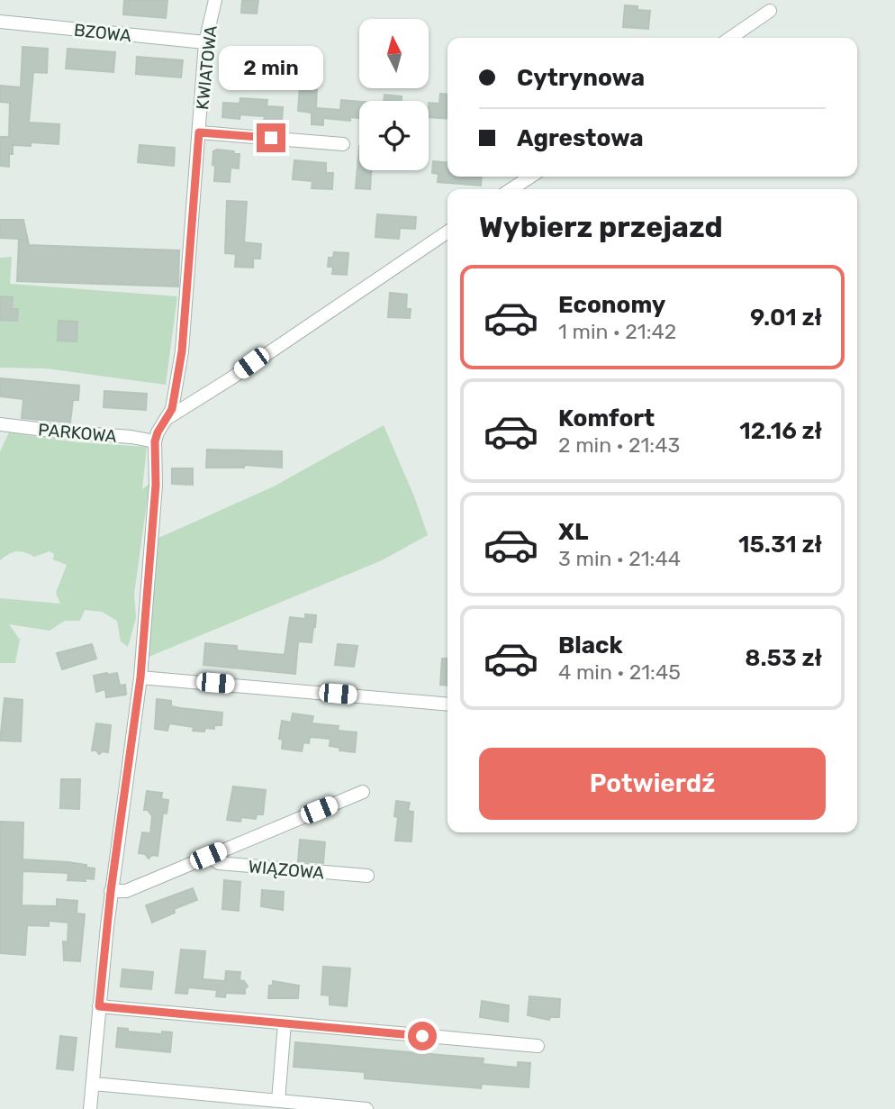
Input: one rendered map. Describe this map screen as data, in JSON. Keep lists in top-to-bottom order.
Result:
{
  "streets": {
    "street": [
      "BZOWA",
      "KWIATOWA",
      "PARKOWA",
      "WIĄZOWA"
    ]
  },
  "crossings": [
    ["BZOWA", "KWIATOWA"],
    ["KWIATOWA", "PARKOWA"]
  ],
  "north": "top",
  "page": {
    "banner": ["Cytrynowa", "Agrestowa"],
    "bubble": "2 min",
    "heading": "Wybierz przejazd",
    "list": [
      {
        "name": "Economy",
        "note": "1 min · 21:42",
        "value": "9.01 zł"
      },
      {
        "name": "Komfort",
        "note": "2 min · 21:43",
        "value": "12.16 zł"
      },
      {
        "name": "XL",
        "note": "3 min · 21:44",
        "value": "15.31 zł"
      },
      {
        "name": "Black",
        "note": "4 min · 21:45",
        "value": "8.53 zł"
      }
    ],
    "buttons": "Potwierdź"
  }
}
